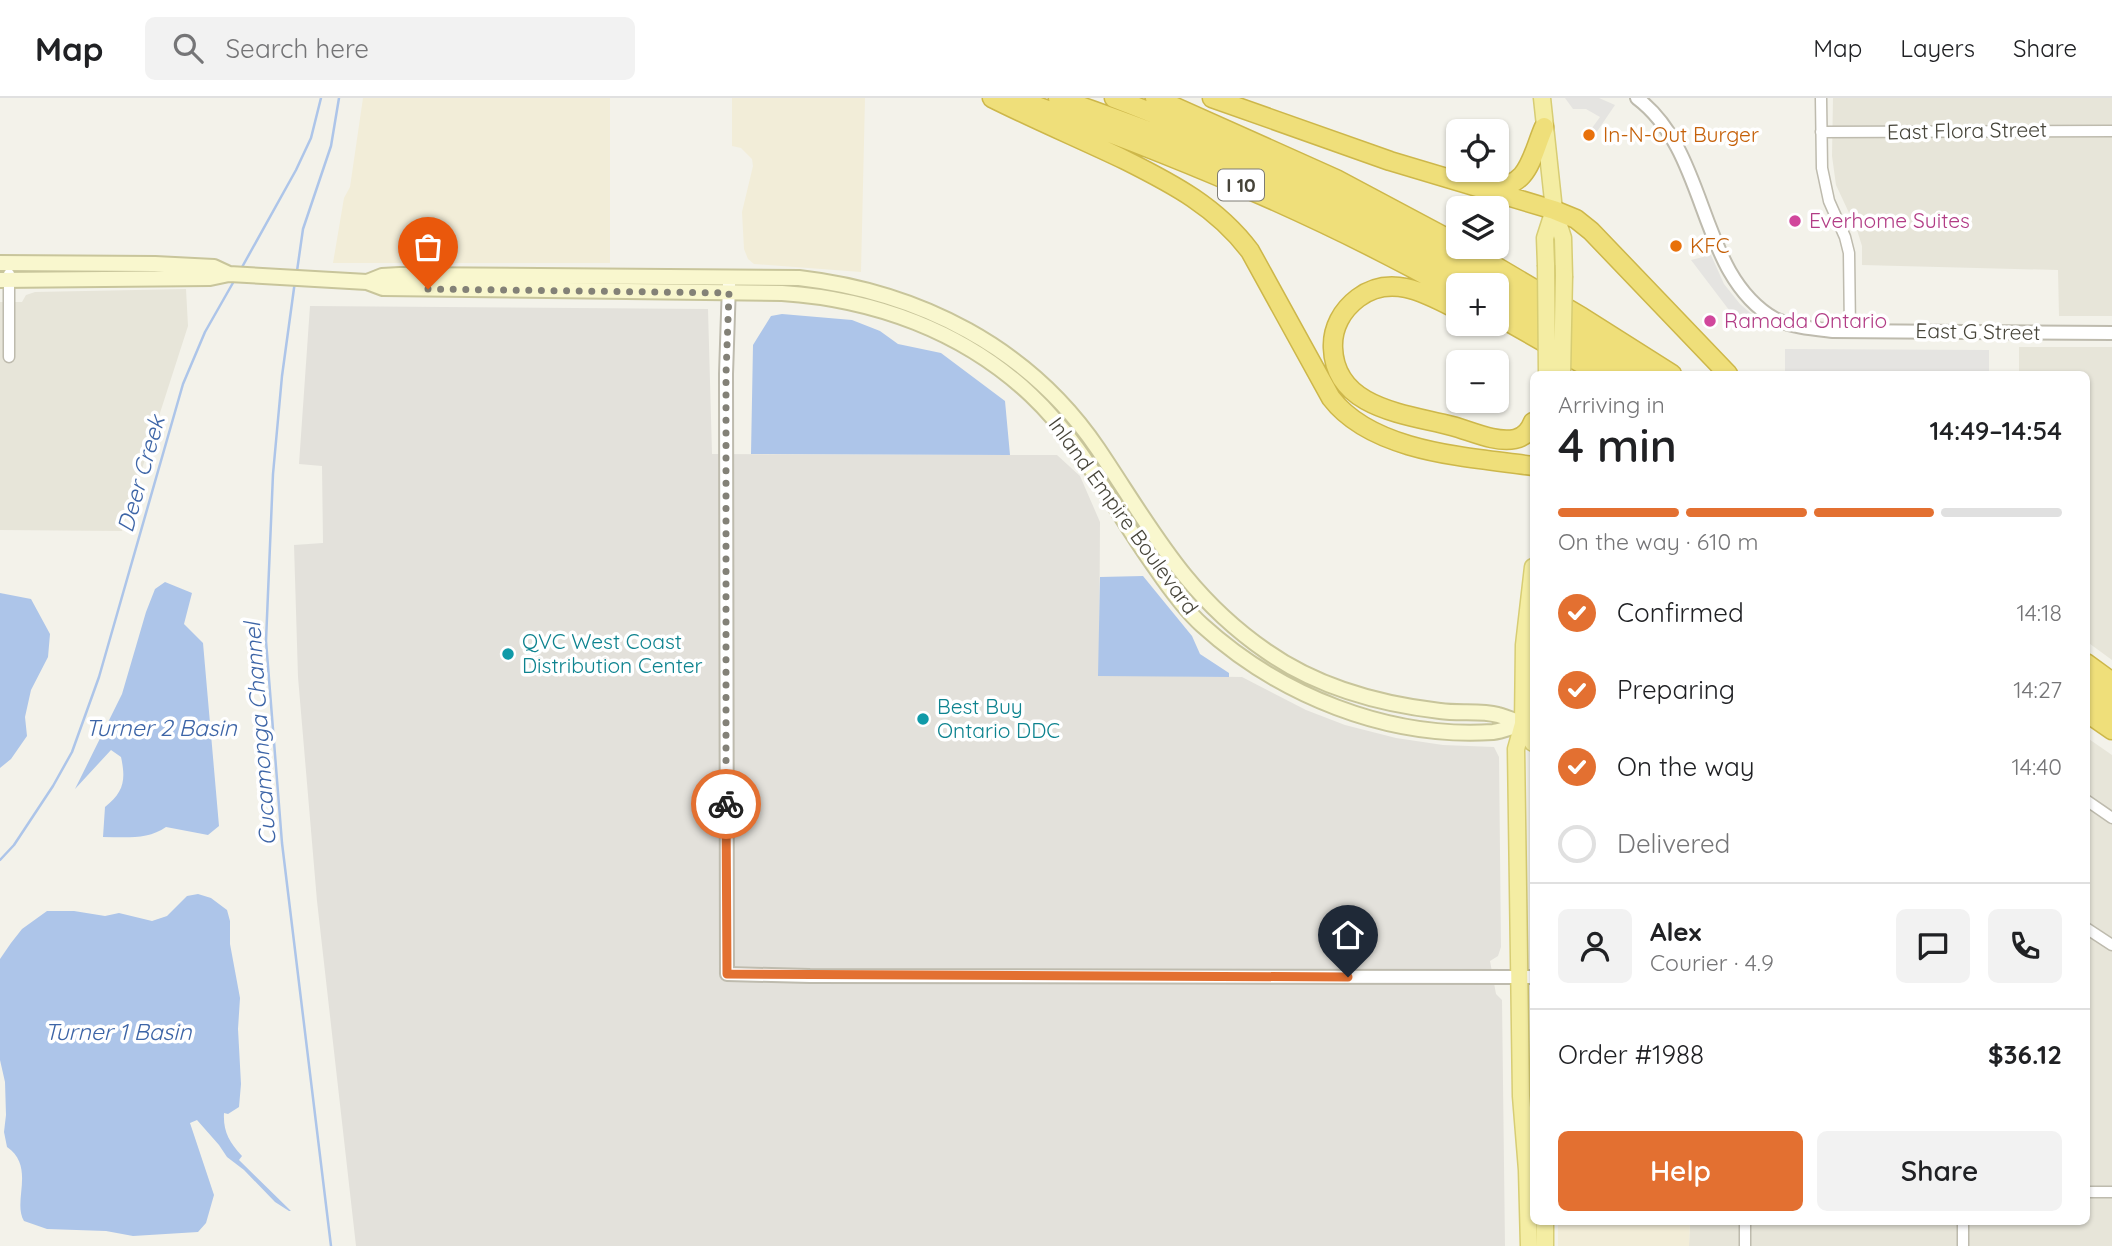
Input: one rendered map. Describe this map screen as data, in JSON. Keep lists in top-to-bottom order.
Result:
{
  "streets": {
    "highway": ["I 10"],
    "main road": ["Inland Empire Boulevard"],
    "street": ["East Flora Street", "East G Street"]
  },
  "water": [
    "Deer Creek",
    "Turner 2 Basin",
    "Cucamonga Channel",
    "Turner 1 Basin"
  ],
  "places": [
    "In-N-Out Burger",
    "Everhome Suites",
    "KFC",
    "Ramada Ontario",
    "QVC West Coast Distribution Center",
    "Best Buy Ontario DDC"
  ],
  "page": {
    "header": "Map",
    "search": "Search here",
    "nav": ["Map", "Layers", "Share"],
    "map_buttons": ["+", "−"],
    "heading": ["4 min", "Arriving in", "14:49–14:54"],
    "panel": [
      "Alex",
      "Courier · 4.9",
      "Order #1988",
      "$36.12"
    ],
    "bar": "On the way · 610 m",
    "list": [
      ["Confirmed", "14:18"],
      ["Preparing", "14:27"],
      ["On the way", "14:40"],
      "Delivered"
    ],
    "buttons": ["Help", "Share"]
  }
}
